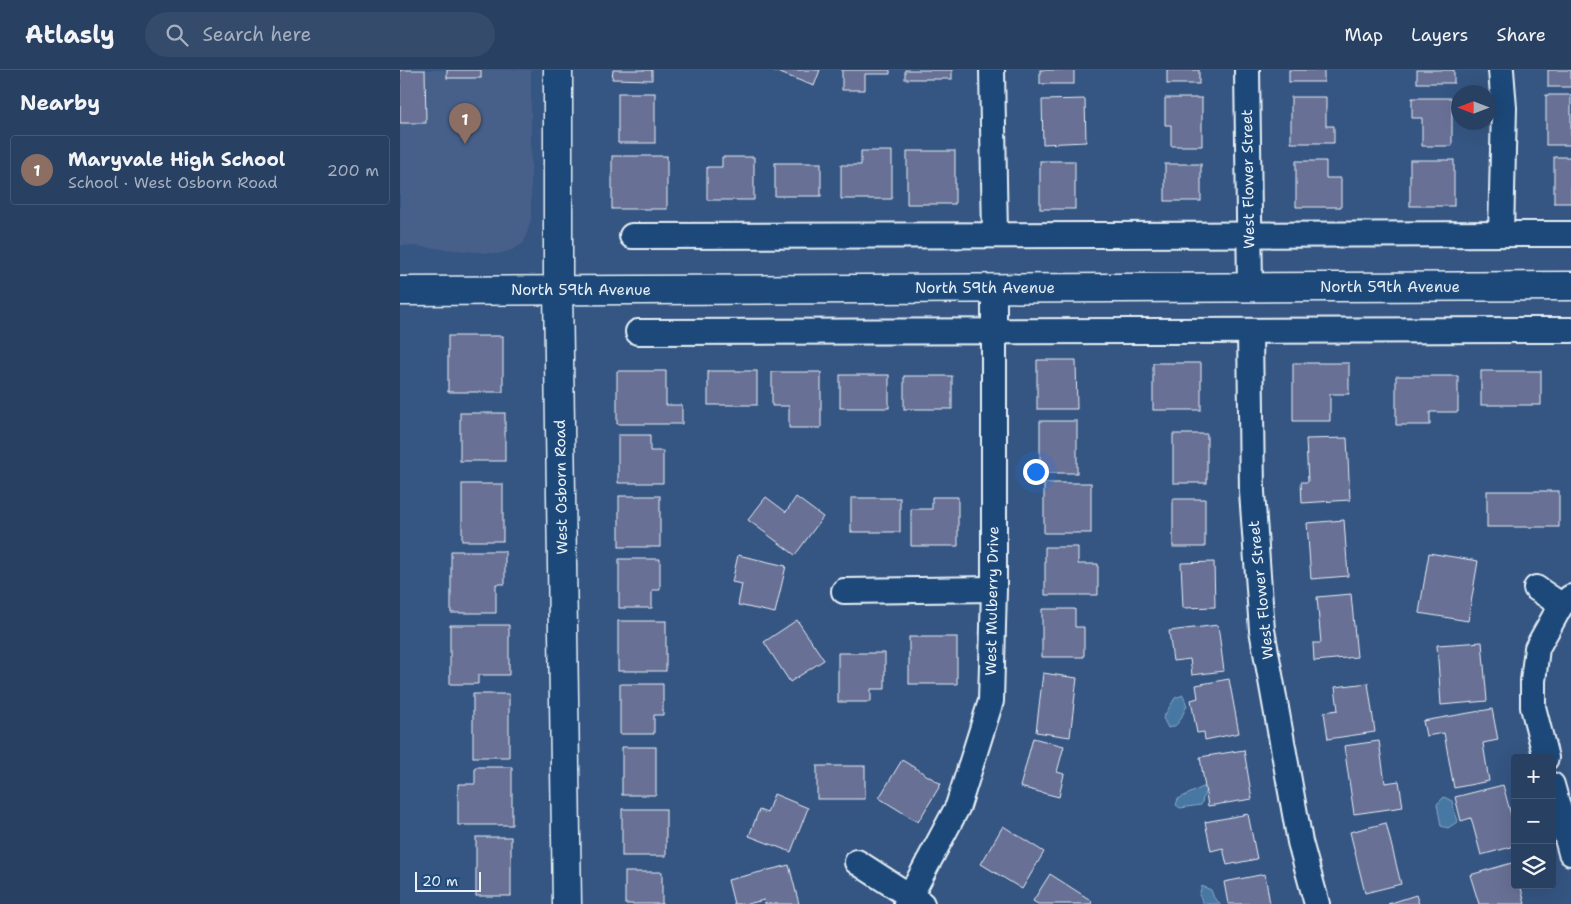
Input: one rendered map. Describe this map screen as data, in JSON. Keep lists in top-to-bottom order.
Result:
{
  "streets": {
    "main road": ["North 59th Avenue", "West Osborn Road"],
    "street": ["West Flower Street", "West Mulberry Drive"]
  },
  "crossings": [
    ["West Flower Street", "North 59th Avenue"],
    ["North 59th Avenue", "West Osborn Road"],
    ["North 59th Avenue", "West Mulberry Drive"]
  ],
  "scale_bar": "20 m",
  "north": "left",
  "page": {
    "header": "Atlasly",
    "search": "Search here",
    "nav": ["Map", "Layers", "Share"],
    "heading": "Nearby",
    "pins": "1",
    "list": [
      {
        "mark": "1",
        "name": "Maryvale High School",
        "note": "School · West Osborn Road",
        "value": "200 m"
      }
    ],
    "map_buttons": ["+", "−"],
    "scale": "20 m"
  }
}
